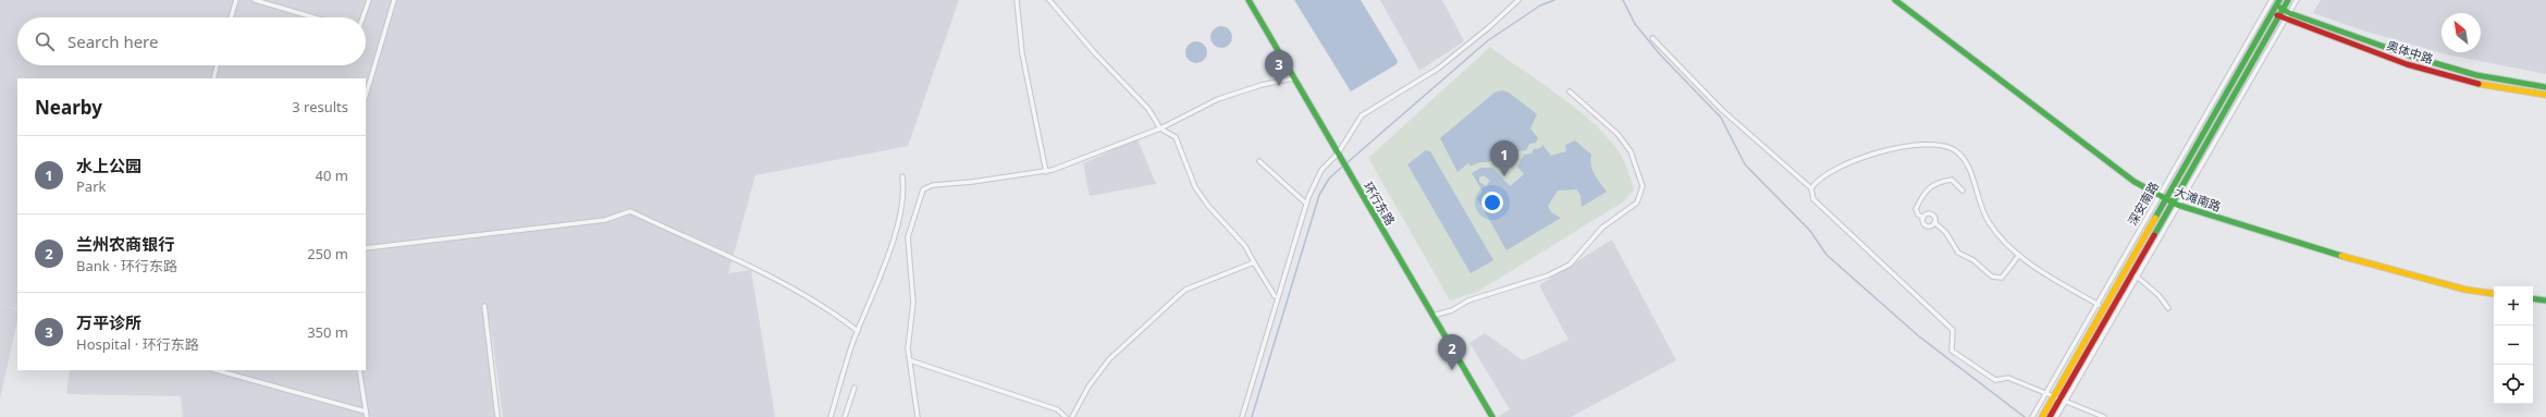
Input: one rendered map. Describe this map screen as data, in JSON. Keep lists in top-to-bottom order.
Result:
{
  "streets": {
    "main road": [
      "奥体中路",
      "大滩南路",
      "环行东路",
      "深安南路"
    ]
  },
  "crossings": [
    ["奥体中路", "深安南路"],
    ["大滩南路", "深安南路"]
  ],
  "north": "top left",
  "page": {
    "search": "Search here",
    "pins": ["3", "1", "2"],
    "heading": ["Nearby", "3 results"],
    "list": [
      {
        "mark": "1",
        "name": "水上公园",
        "note": "Park",
        "value": "40 m"
      },
      {
        "mark": "2",
        "name": "兰州农商银行",
        "note": "Bank · 环行东路",
        "value": "250 m"
      },
      {
        "mark": "3",
        "name": "万平诊所",
        "note": "Hospital · 环行东路",
        "value": "350 m"
      }
    ],
    "map_buttons": ["+", "−"]
  }
}
